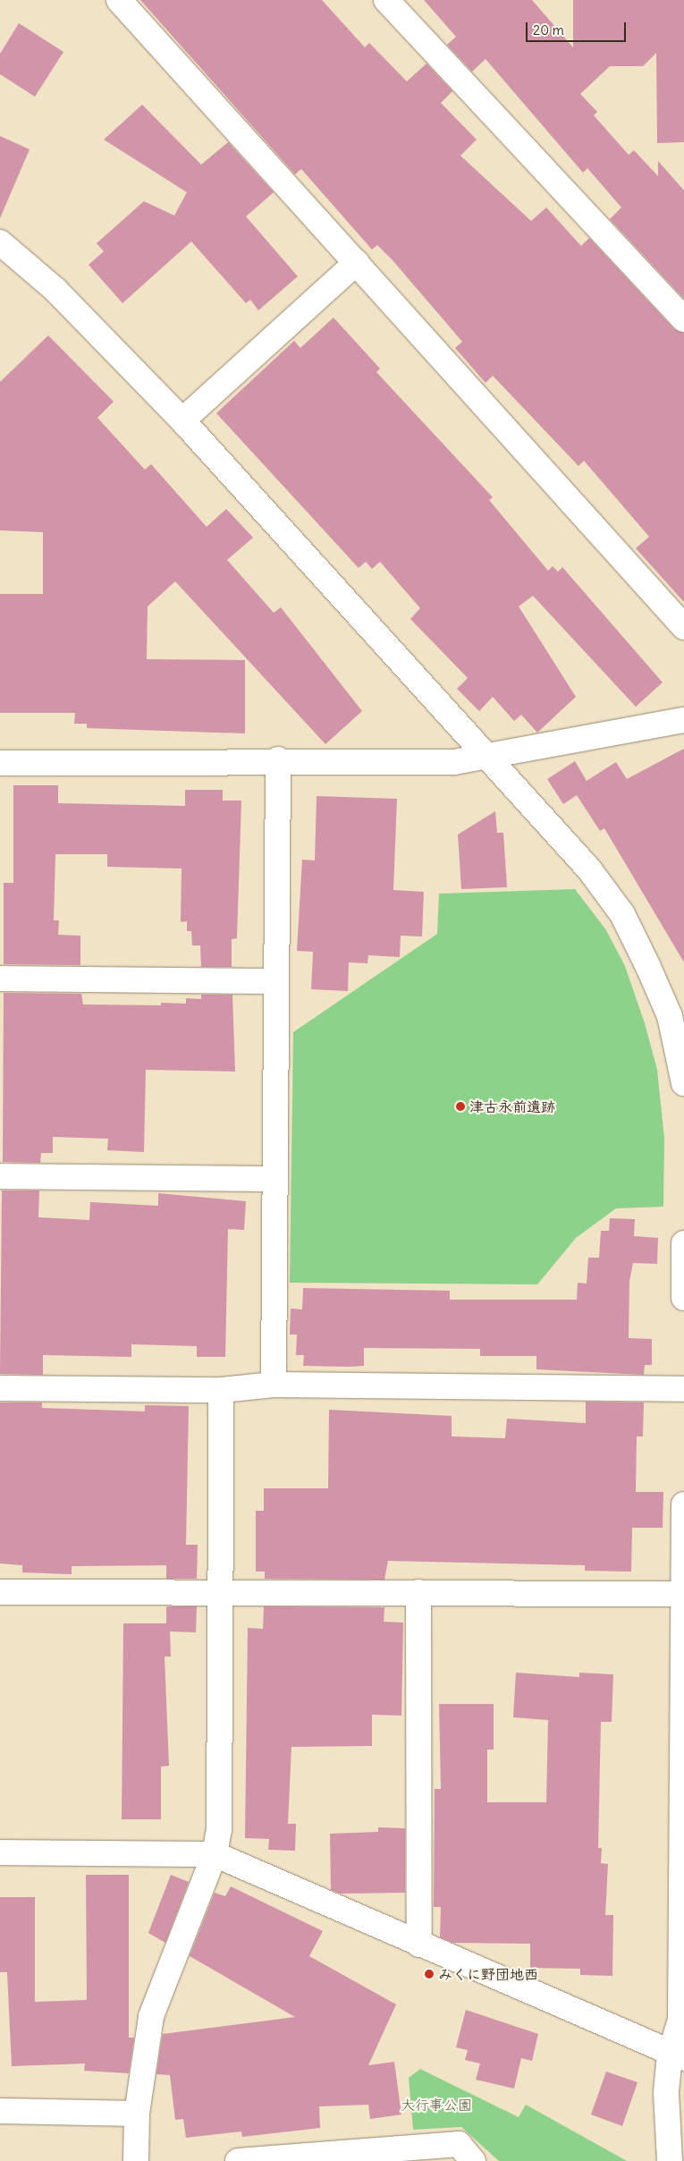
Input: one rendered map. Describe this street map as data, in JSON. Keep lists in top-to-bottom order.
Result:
{
  "parks": ["大行事公園"],
  "places": ["津古永前遺跡", "みくに野団地西"],
  "scale_bar": "20 m"
}
